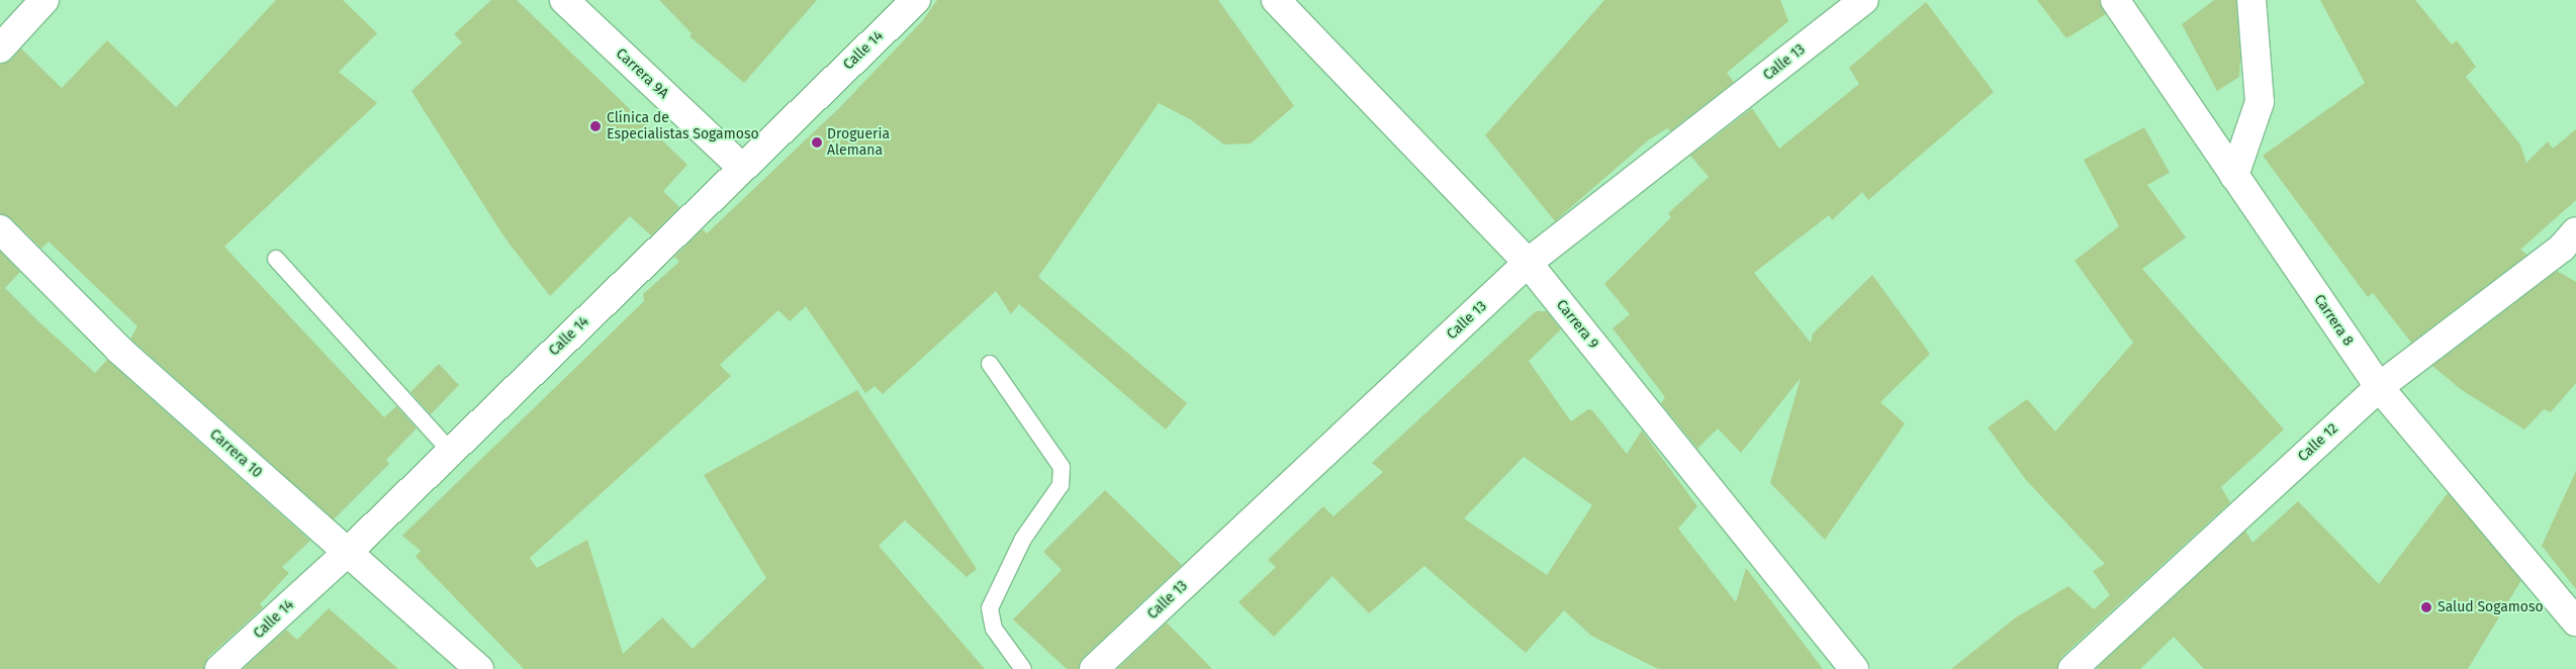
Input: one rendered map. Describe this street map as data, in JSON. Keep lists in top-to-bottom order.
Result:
{
  "streets": {
    "street": [
      "Calle 14",
      "Calle 13",
      "Carrera 9A",
      "Carrera 8",
      "Carrera 9",
      "Calle 12",
      "Carrera 10"
    ]
  },
  "crossings": [
    ["Calle 14", "Carrera 9A"],
    ["Calle 14", "Carrera 10"],
    ["Calle 13", "Carrera 9"],
    ["Carrera 8", "Calle 12"]
  ],
  "places": ["Clínica de Especialistas Sogamoso", "Drogueria Alemana", "Salud Sogamoso"]
}
